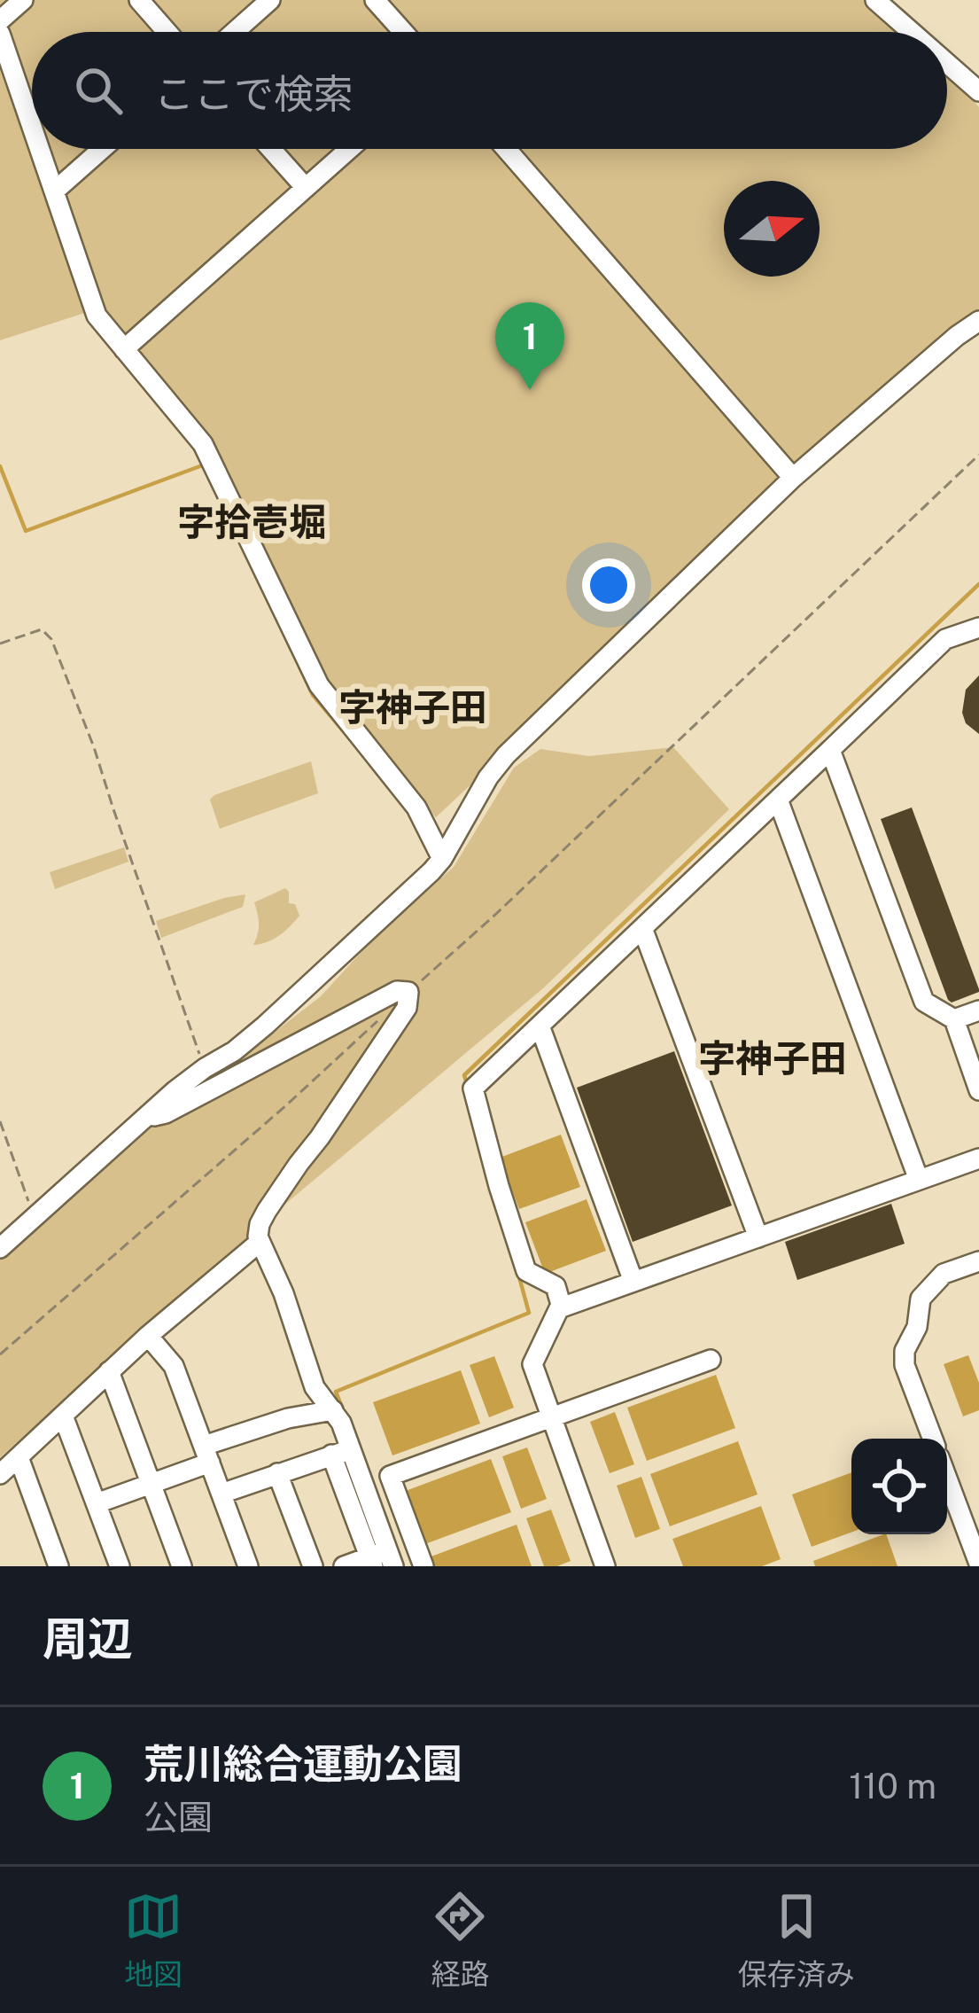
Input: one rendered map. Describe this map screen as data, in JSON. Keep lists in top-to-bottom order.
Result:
{
  "districts": ["字拾壱堀", "字神子田", "字神子田"],
  "north": "right",
  "page": {
    "search": "ここで検索",
    "pins": "1",
    "heading": "周辺",
    "list": [
      {
        "mark": "1",
        "name": "荒川総合運動公園",
        "note": "公園",
        "value": "110 m"
      }
    ],
    "nav": ["地図", "経路", "保存済み"]
  }
}
